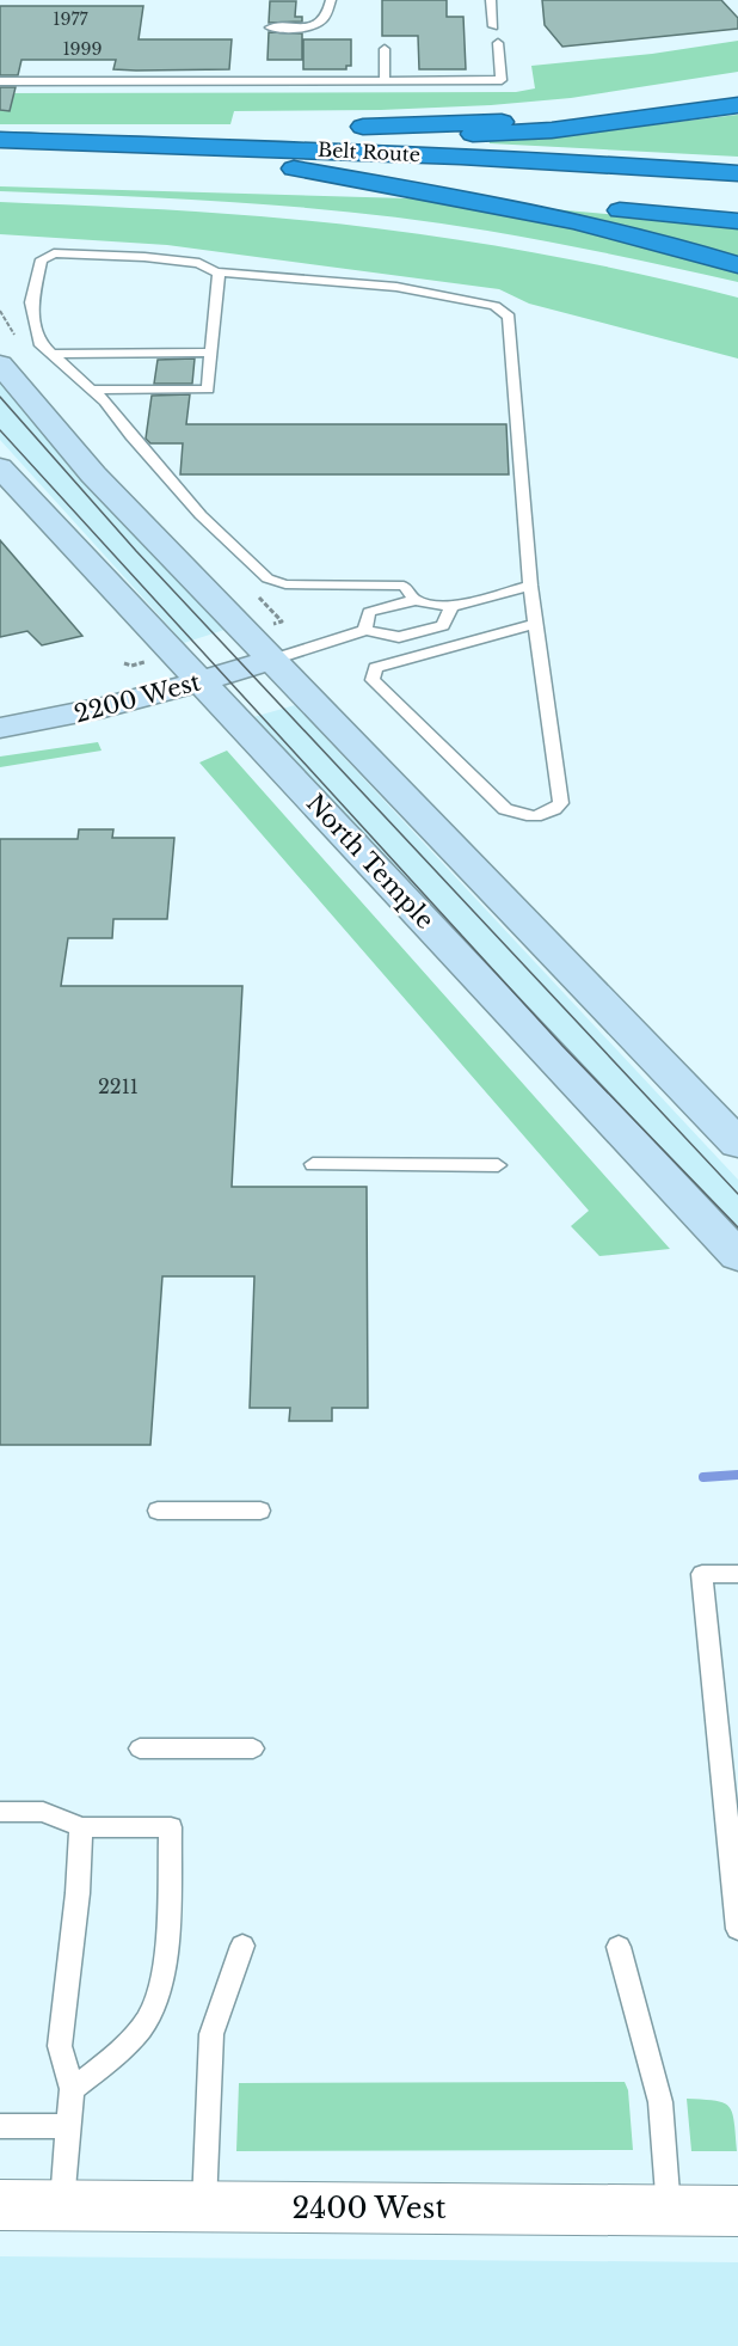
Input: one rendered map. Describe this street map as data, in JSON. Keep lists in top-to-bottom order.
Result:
{
  "streets": {
    "highway": ["Belt Route"],
    "main road": ["2200 West", "North Temple"],
    "street": ["2400 West"]
  },
  "crossings": [
    ["2200 West", "North Temple"]
  ],
  "house_numbers": ["1977", "1999", "2211"]
}
